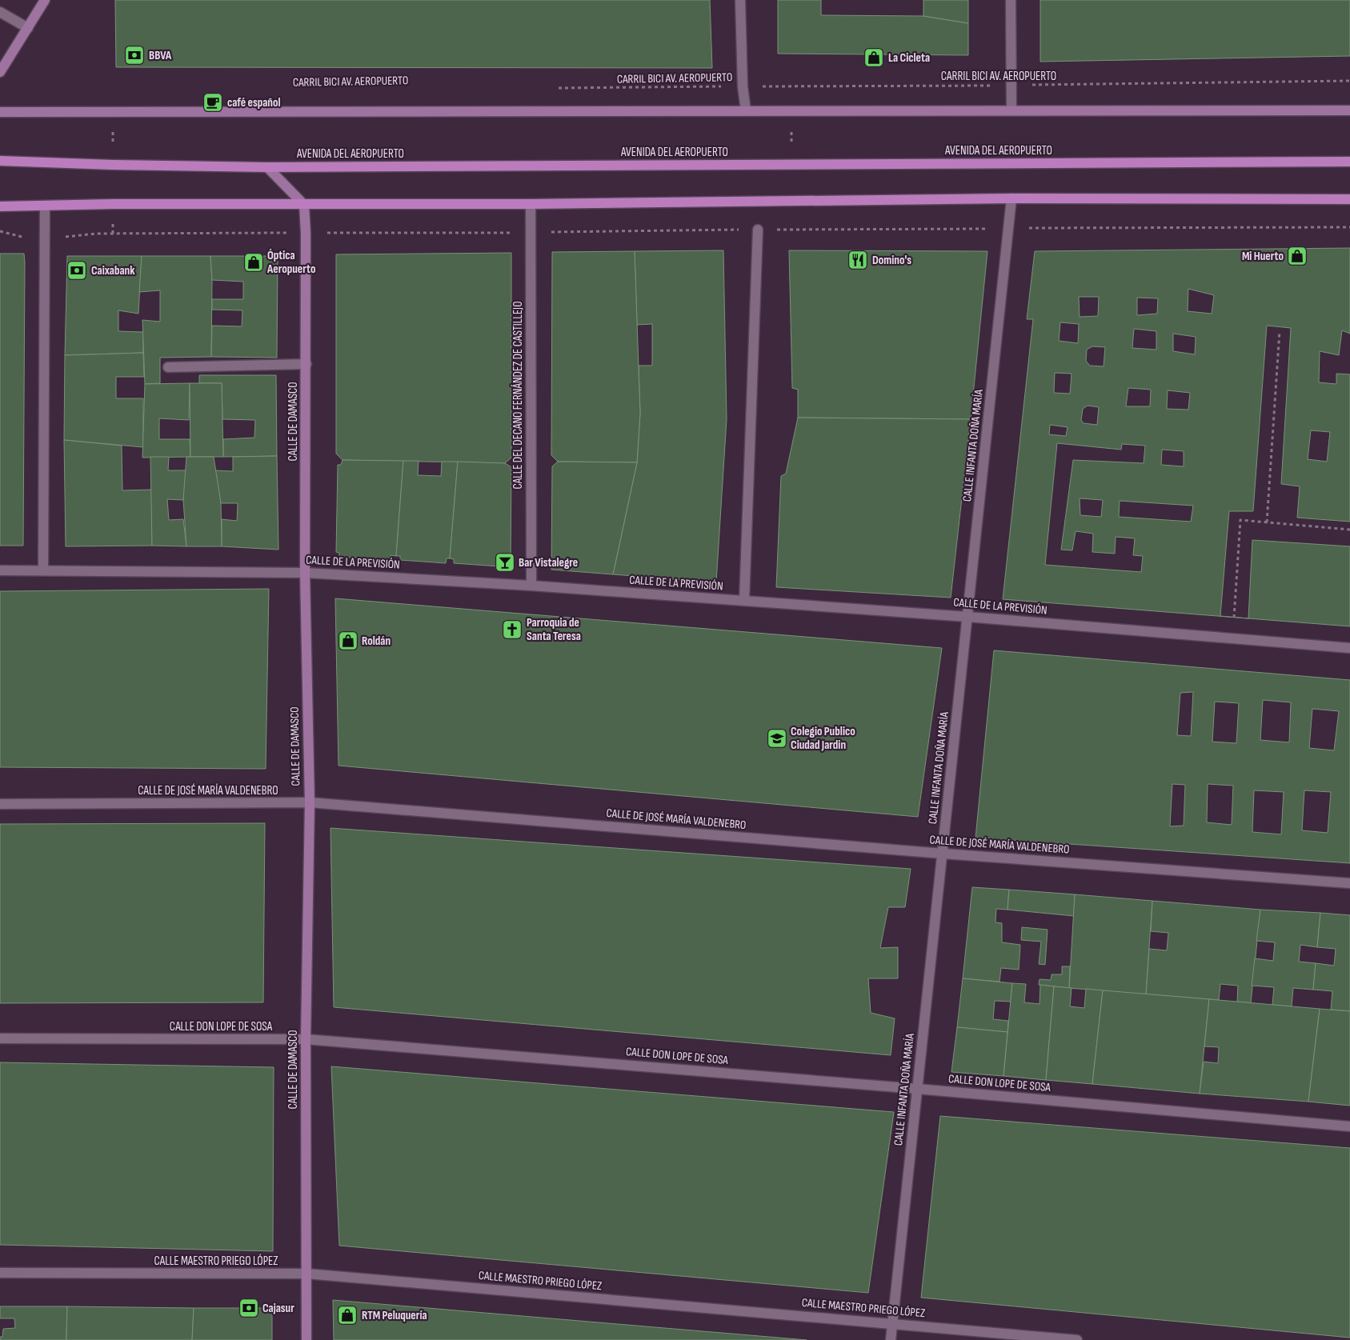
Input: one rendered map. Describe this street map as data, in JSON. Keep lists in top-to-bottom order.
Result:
{
  "streets": {
    "main road": ["AVENIDA DEL AEROPUERTO"],
    "street": [
      "CALLE DEL DECANO FERNÁNDEZ DE CASTILLEJO",
      "CALLE DE DAMASCO",
      "CALLE INFANTA DOÑA MARÍA",
      "CALLE DE LA PREVISIÓN",
      "CALLE DE JOSÉ MARÍA VALDENEBRO",
      "CALLE DON LOPE DE SOSA",
      "CALLE MAESTRO PRIEGO LÓPEZ"
    ],
    "path": ["CARRIL BICI AV. AEROPUERTO"]
  },
  "crossings": [
    ["CALLE DEL DECANO FERNÁNDEZ DE CASTILLEJO", "CALLE DE LA PREVISIÓN"],
    ["CALLE DE DAMASCO", "CALLE DE LA PREVISIÓN"],
    ["CALLE DE DAMASCO", "CALLE DE JOSÉ MARÍA VALDENEBRO"],
    ["CALLE DE DAMASCO", "CALLE DON LOPE DE SOSA"],
    ["CALLE DE DAMASCO", "CALLE MAESTRO PRIEGO LÓPEZ"],
    ["CALLE INFANTA DOÑA MARÍA", "CALLE DE LA PREVISIÓN"],
    ["CALLE INFANTA DOÑA MARÍA", "CALLE DE JOSÉ MARÍA VALDENEBRO"],
    ["CALLE INFANTA DOÑA MARÍA", "CALLE DON LOPE DE SOSA"],
    ["CALLE INFANTA DOÑA MARÍA", "CALLE MAESTRO PRIEGO LÓPEZ"]
  ],
  "places": {
    "bank": ["BBVA", "Caixabank", "Cajasur"],
    "shop": [
      "La Cicleta",
      "Mi Huerto",
      "Óptica Aeropuerto",
      "Roldán",
      "RTM Peluquería"
    ],
    "cafe": ["café español"],
    "restaurant": ["Domino's"],
    "bar": ["Bar Vistalegre"],
    "church": ["Parroquia de Santa Teresa"],
    "school or university": ["Colegio Publico Ciudad Jardin"]
  }
}
